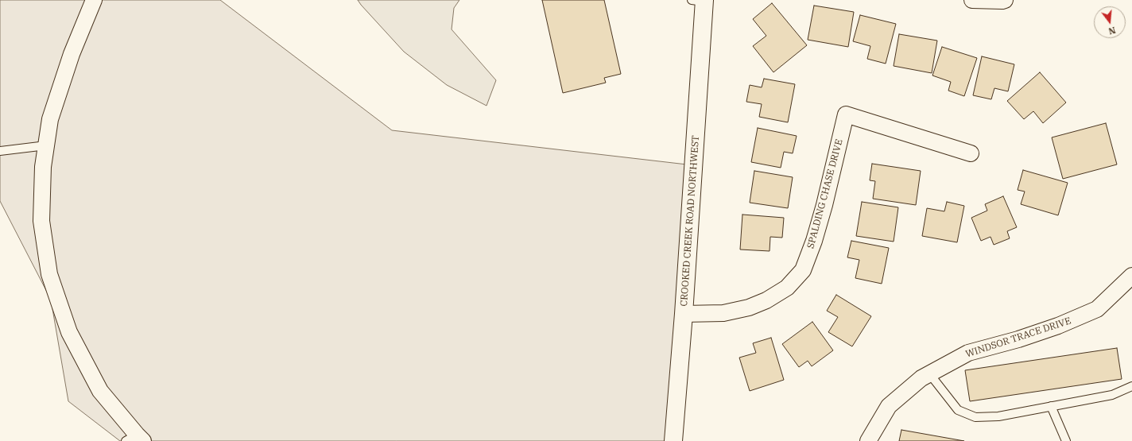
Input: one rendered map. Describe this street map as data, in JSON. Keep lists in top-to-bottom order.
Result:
{
  "streets": {
    "street": ["SPALDING CHASE DRIVE", "CROOKED CREEK ROAD NORTHWEST", "WINDSOR TRACE DRIVE"]
  },
  "crossings": [
    ["SPALDING CHASE DRIVE", "CROOKED CREEK ROAD NORTHWEST"]
  ],
  "north": "bottom"
}
